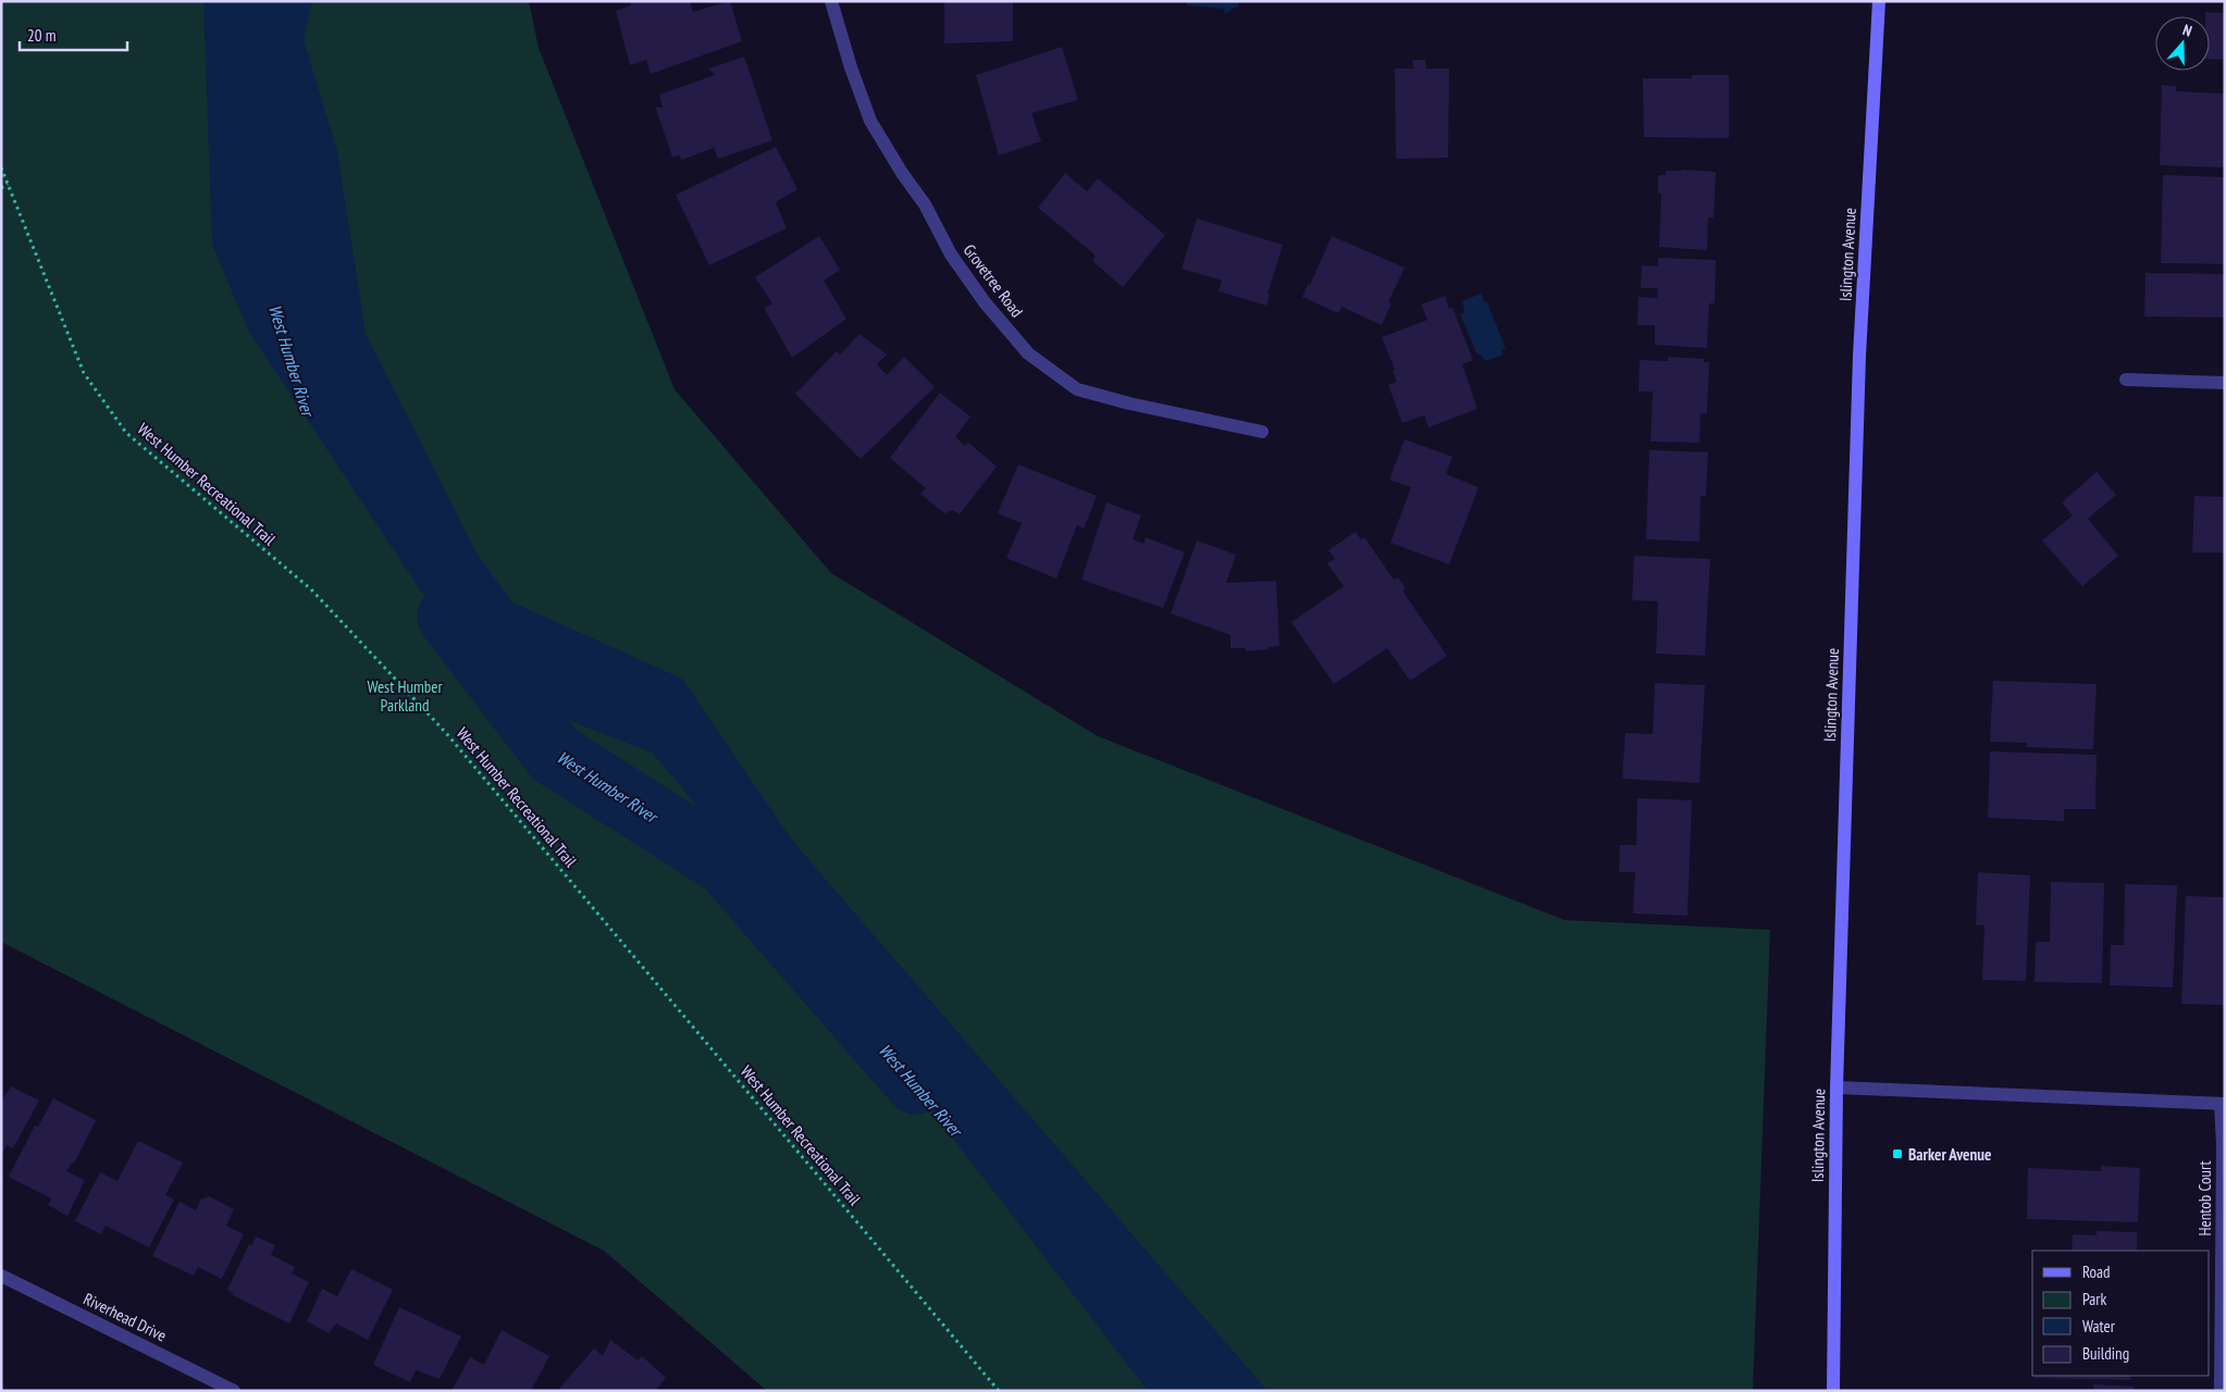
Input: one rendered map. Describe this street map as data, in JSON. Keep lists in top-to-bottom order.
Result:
{
  "streets": {
    "main road": ["Islington Avenue"],
    "street": ["Grovetree Road", "Hentob Court", "Riverhead Drive"],
    "path": ["West Humber Recreational Trail"]
  },
  "water": ["West Humber River"],
  "parks": ["West Humber Parkland"],
  "places": {
    "transit": ["Barker Avenue"]
  },
  "legend": [
    "Road",
    "Park",
    "Water",
    "Building"
  ],
  "scale_bar": "20 m",
  "north": "top"
}
